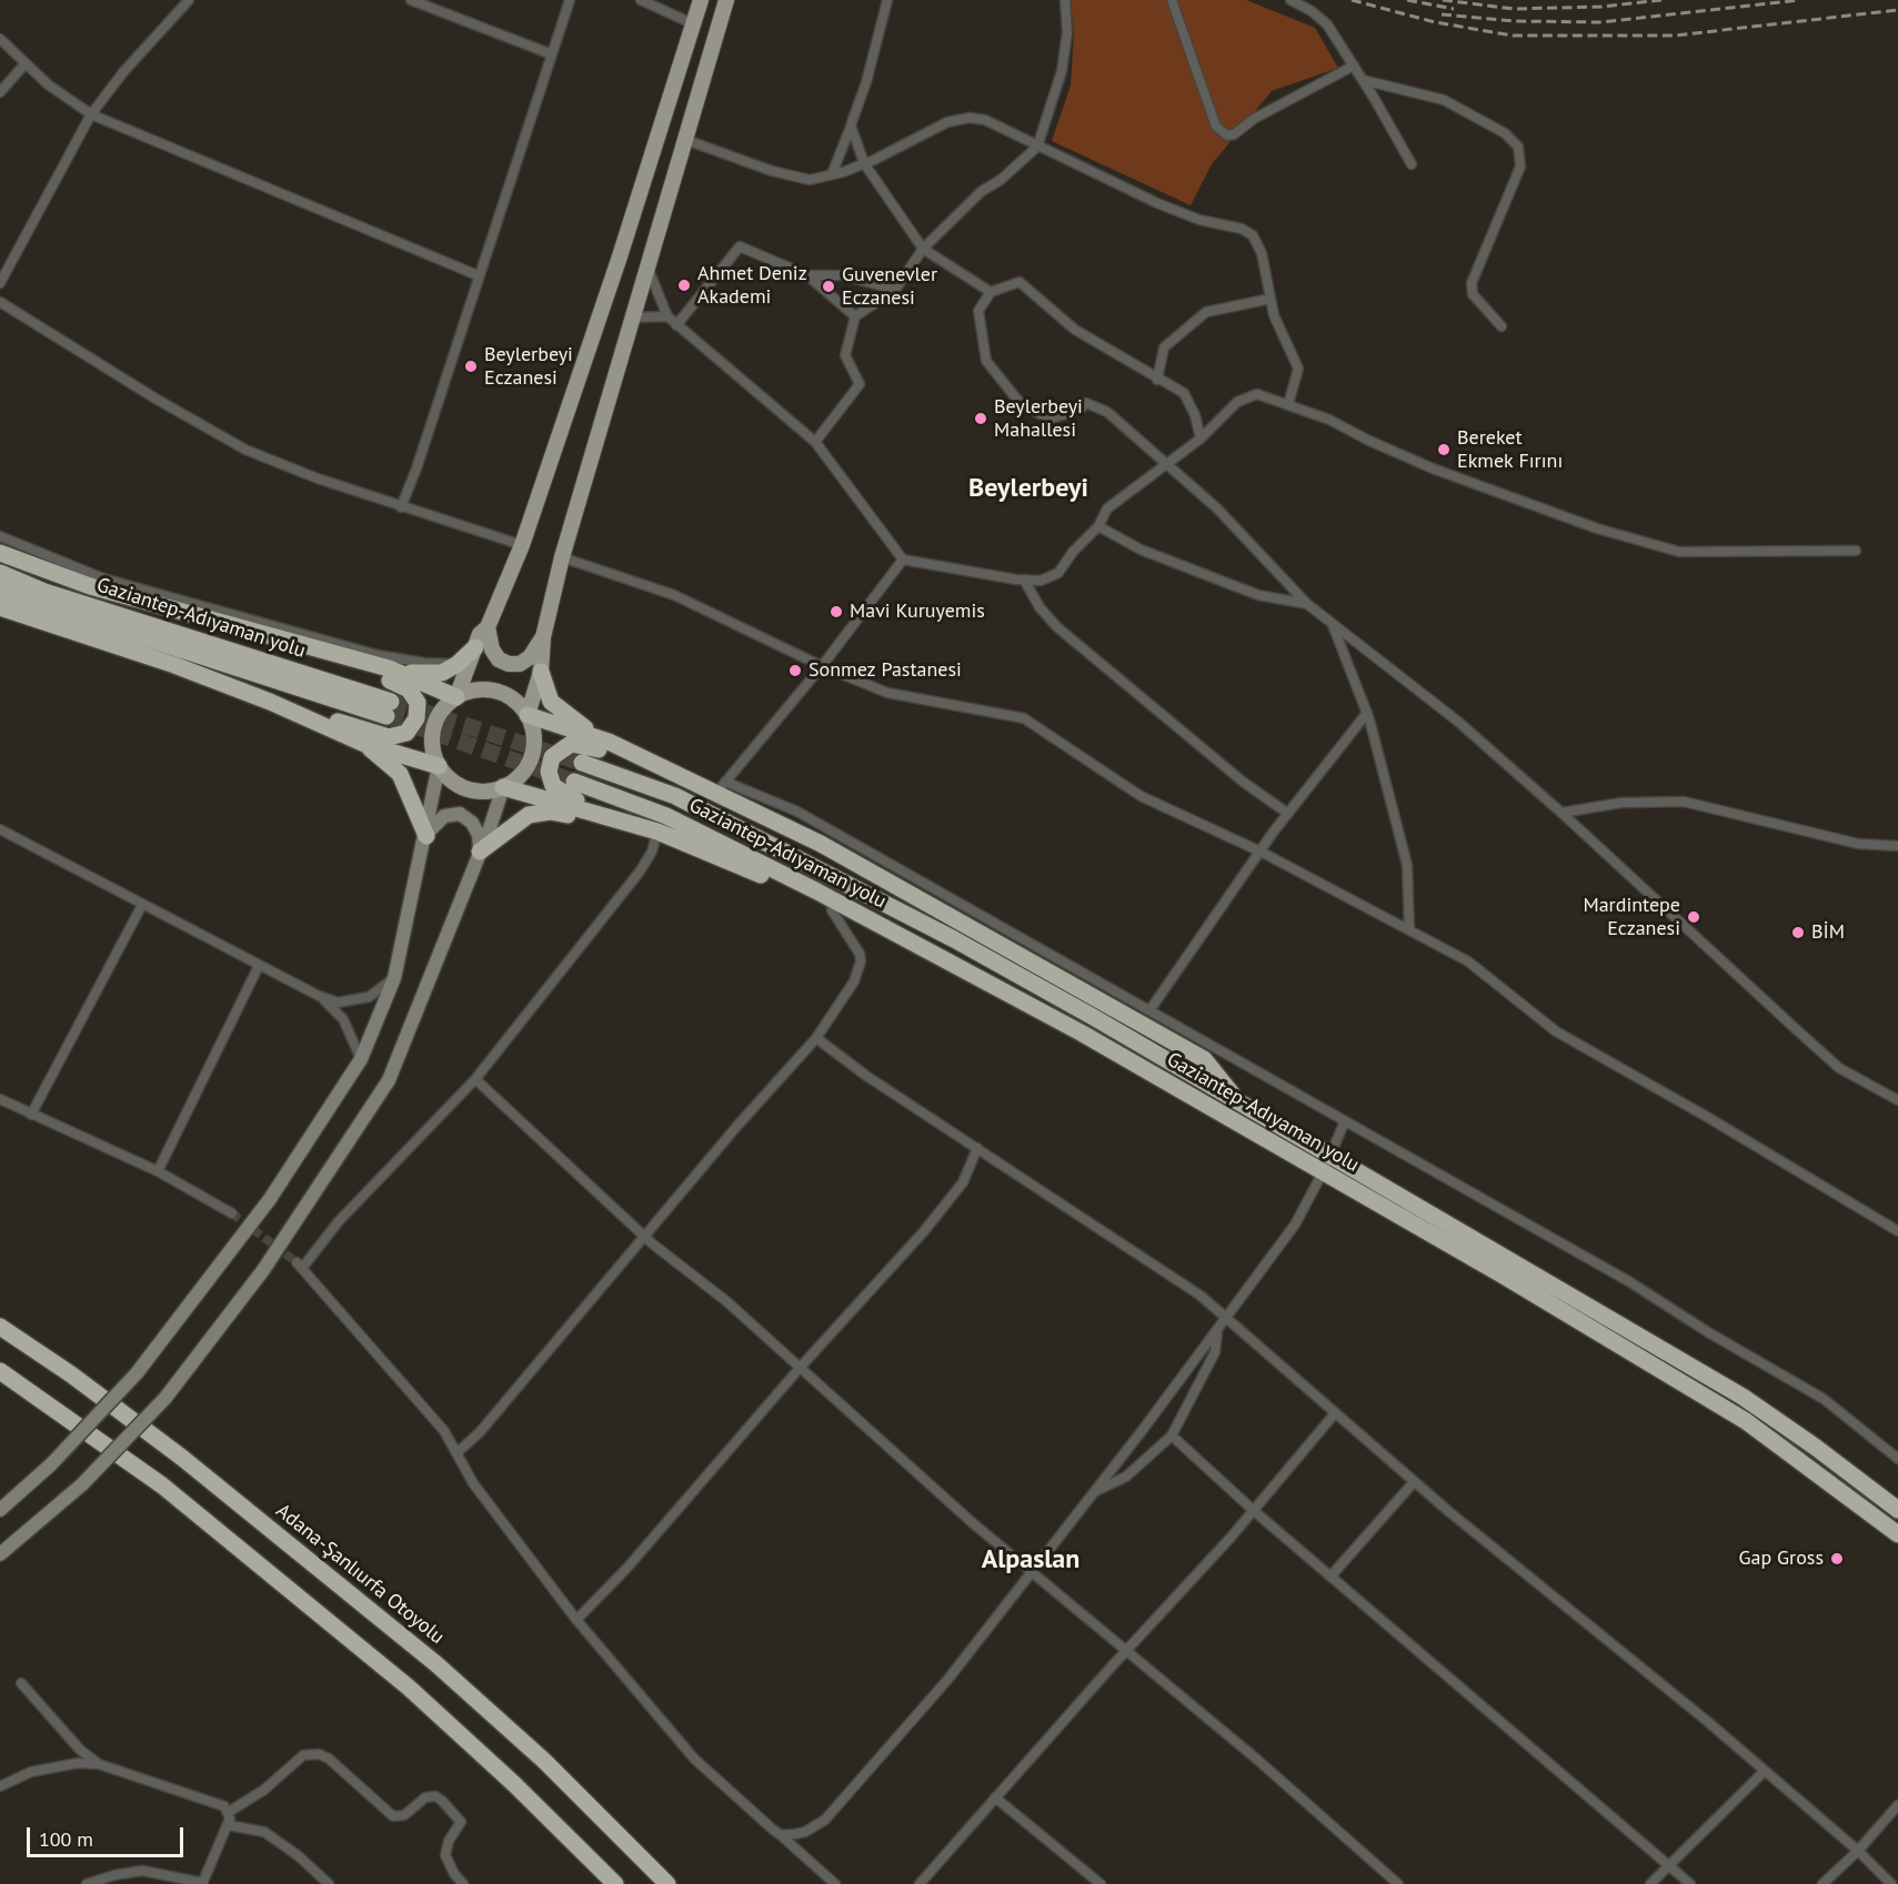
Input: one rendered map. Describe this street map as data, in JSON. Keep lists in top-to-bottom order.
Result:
{
  "streets": {
    "highway": ["Gaziantep-Adıyaman yolu", "Adana-Şanlıurfa Otoyolu"]
  },
  "districts": ["Beylerbeyi", "Alpaslan"],
  "places": [
    "Ahmet Deniz Akademi",
    "Guvenevler Eczanesi",
    "Beylerbeyi Eczanesi",
    "Beylerbeyi Mahallesi",
    "Bereket Ekmek Fırını",
    "Mavi Kuruyemis",
    "Sonmez Pastanesi",
    "Mardintepe Eczanesi",
    "BİM",
    "Gap Gross"
  ],
  "scale_bar": "100 m"
}
